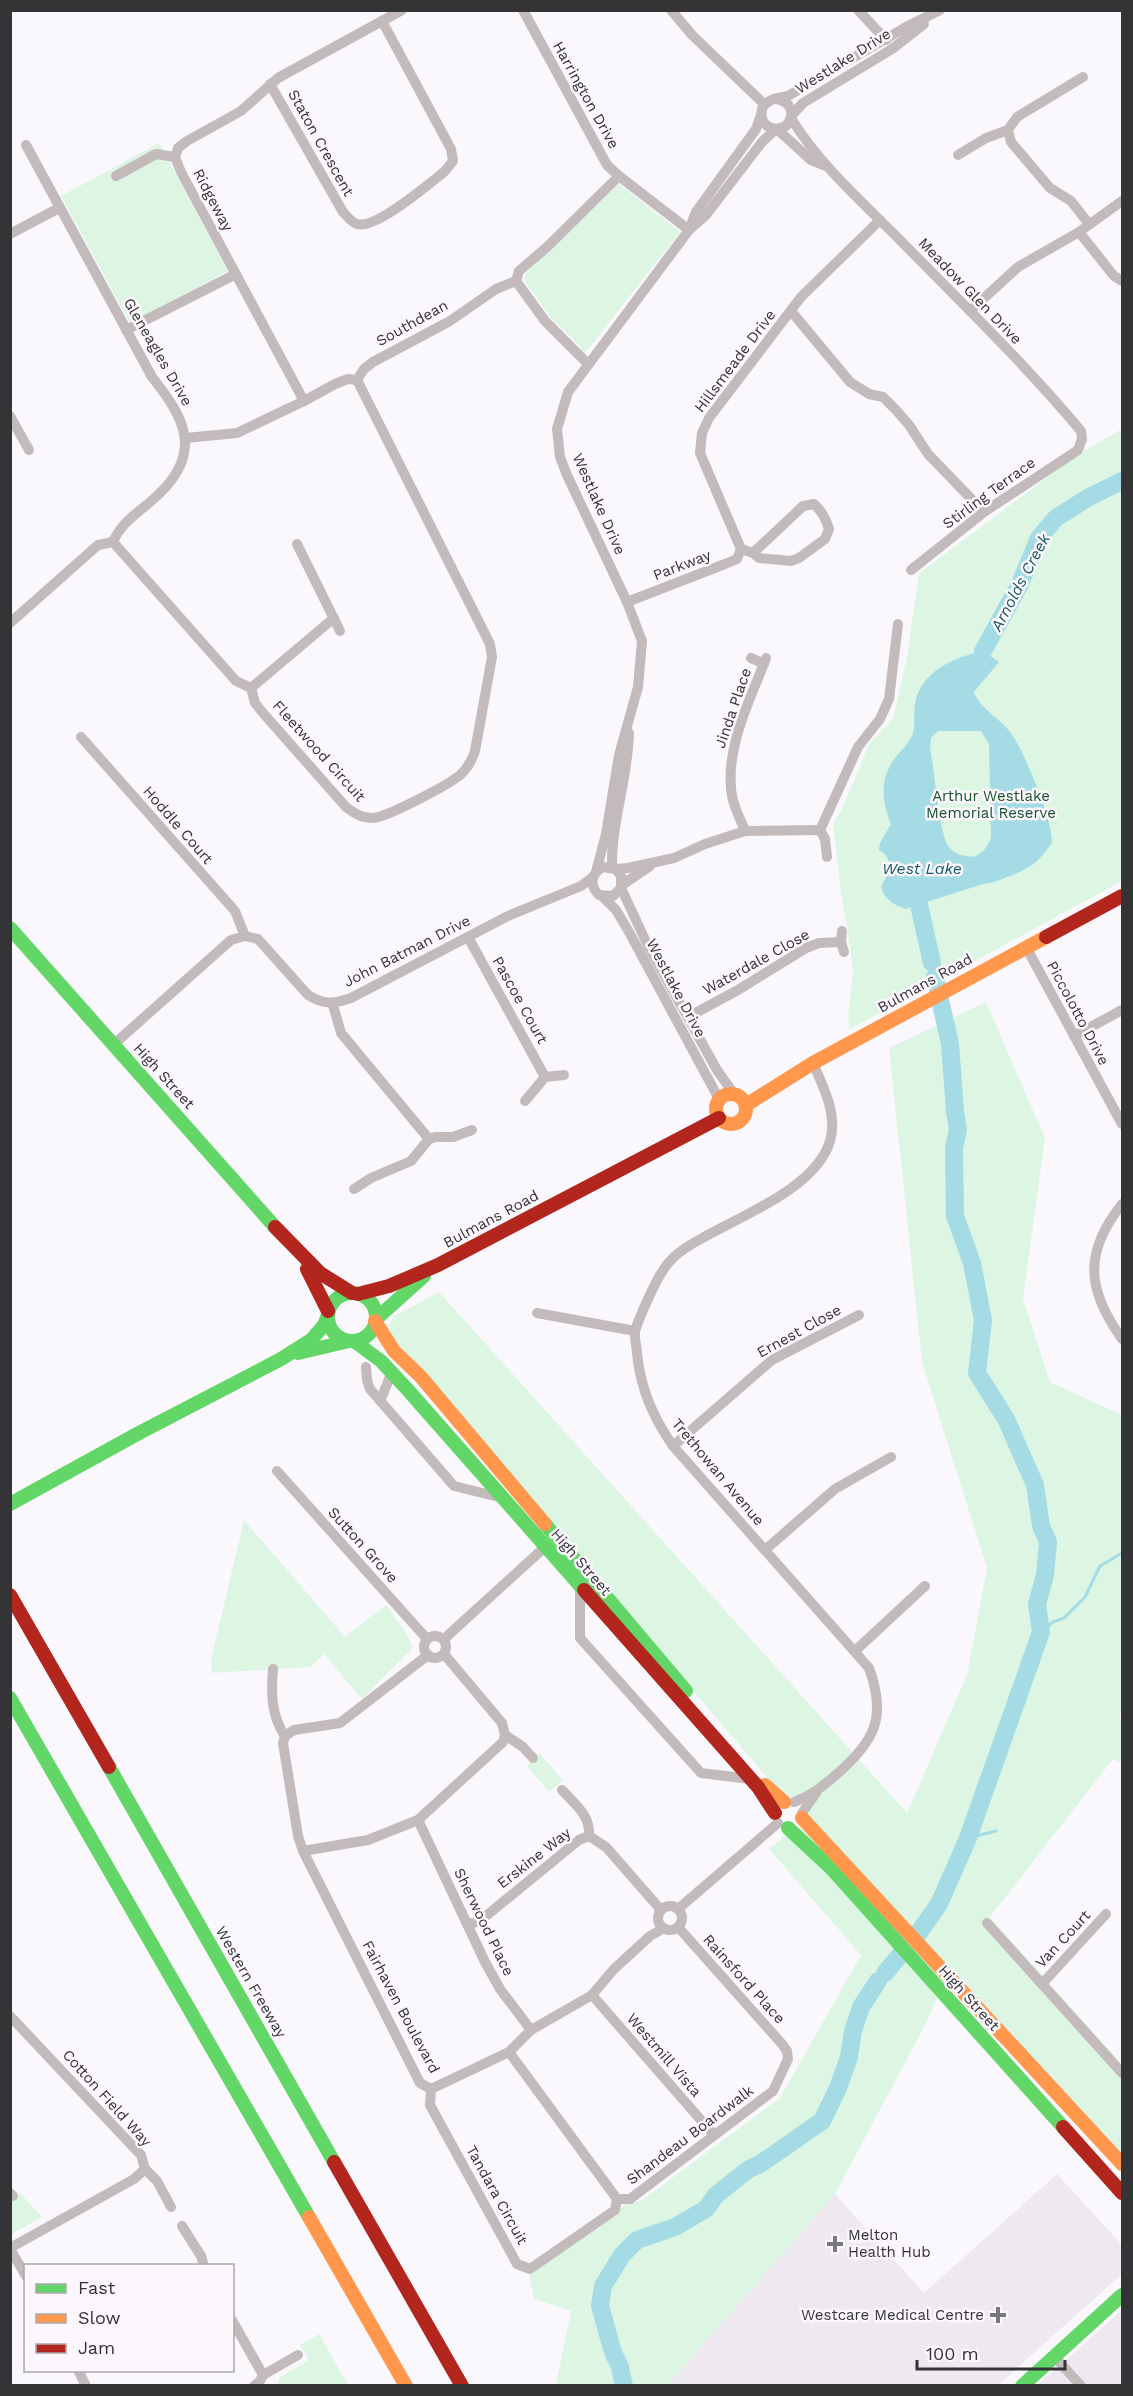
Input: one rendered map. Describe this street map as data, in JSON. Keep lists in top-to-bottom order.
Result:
{
  "streets": {
    "main road": ["Bulmans Road", "High Street", "Western Freeway"],
    "street": [
      "Westlake Drive",
      "Harrington Drive",
      "Staton Crescent",
      "Ridgeway",
      "Meadow Glen Drive",
      "Southdean",
      "Gleneagles Drive",
      "Hillsmeade Drive",
      "Stirling Terrace",
      "Parkway",
      "Jinda Place",
      "Fleetwood Circuit",
      "Hoddle Court",
      "John Batman Drive",
      "Waterdale Close",
      "Pascoe Court",
      "Piccolotto Drive",
      "Ernest Close",
      "Trethowan Avenue",
      "Sutton Grove",
      "Erskine Way",
      "Sherwood Place",
      "Van Court",
      "Rainsford Place",
      "Fairhaven Boulevard",
      "Westmill Vista",
      "Cotton Field Way",
      "Shandeau Boardwalk",
      "Tandara Circuit"
    ]
  },
  "crossings": [
    ["Westlake Drive", "Harrington Drive"],
    ["Westlake Drive", "Meadow Glen Drive"],
    ["Westlake Drive", "Parkway"],
    ["Westlake Drive", "John Batman Drive"],
    ["Westlake Drive", "Waterdale Close"],
    ["Westlake Drive", "Bulmans Road"],
    ["Harrington Drive", "Southdean"],
    ["Staton Crescent", "Ridgeway"],
    ["Ridgeway", "Southdean"],
    ["Meadow Glen Drive", "Hillsmeade Drive"],
    ["Meadow Glen Drive", "Stirling Terrace"],
    ["Southdean", "Gleneagles Drive"],
    ["Southdean", "Fleetwood Circuit"],
    ["Hillsmeade Drive", "Parkway"],
    ["Hoddle Court", "John Batman Drive"],
    ["John Batman Drive", "Pascoe Court"],
    ["Bulmans Road", "Piccolotto Drive"],
    ["Bulmans Road", "High Street"],
    ["Bulmans Road", "Trethowan Avenue"],
    ["High Street", "Trethowan Avenue"],
    ["Ernest Close", "Trethowan Avenue"],
    ["Erskine Way", "Sherwood Place"],
    ["Erskine Way", "Rainsford Place"],
    ["Erskine Way", "Fairhaven Boulevard"],
    ["Sherwood Place", "Fairhaven Boulevard"],
    ["Rainsford Place", "Fairhaven Boulevard"],
    ["Rainsford Place", "Shandeau Boardwalk"],
    ["Fairhaven Boulevard", "Westmill Vista"],
    ["Fairhaven Boulevard", "Tandara Circuit"],
    ["Westmill Vista", "Shandeau Boardwalk"],
    ["Shandeau Boardwalk", "Tandara Circuit"]
  ],
  "water": ["Arnolds Creek", "West Lake"],
  "parks": ["Arthur Westlake Memorial Reserve"],
  "places": {
    "health": ["Melton Health Hub", "Westcare Medical Centre"]
  },
  "legend": ["Fast", "Slow", "Jam"],
  "scale_bar": "100 m"
}
